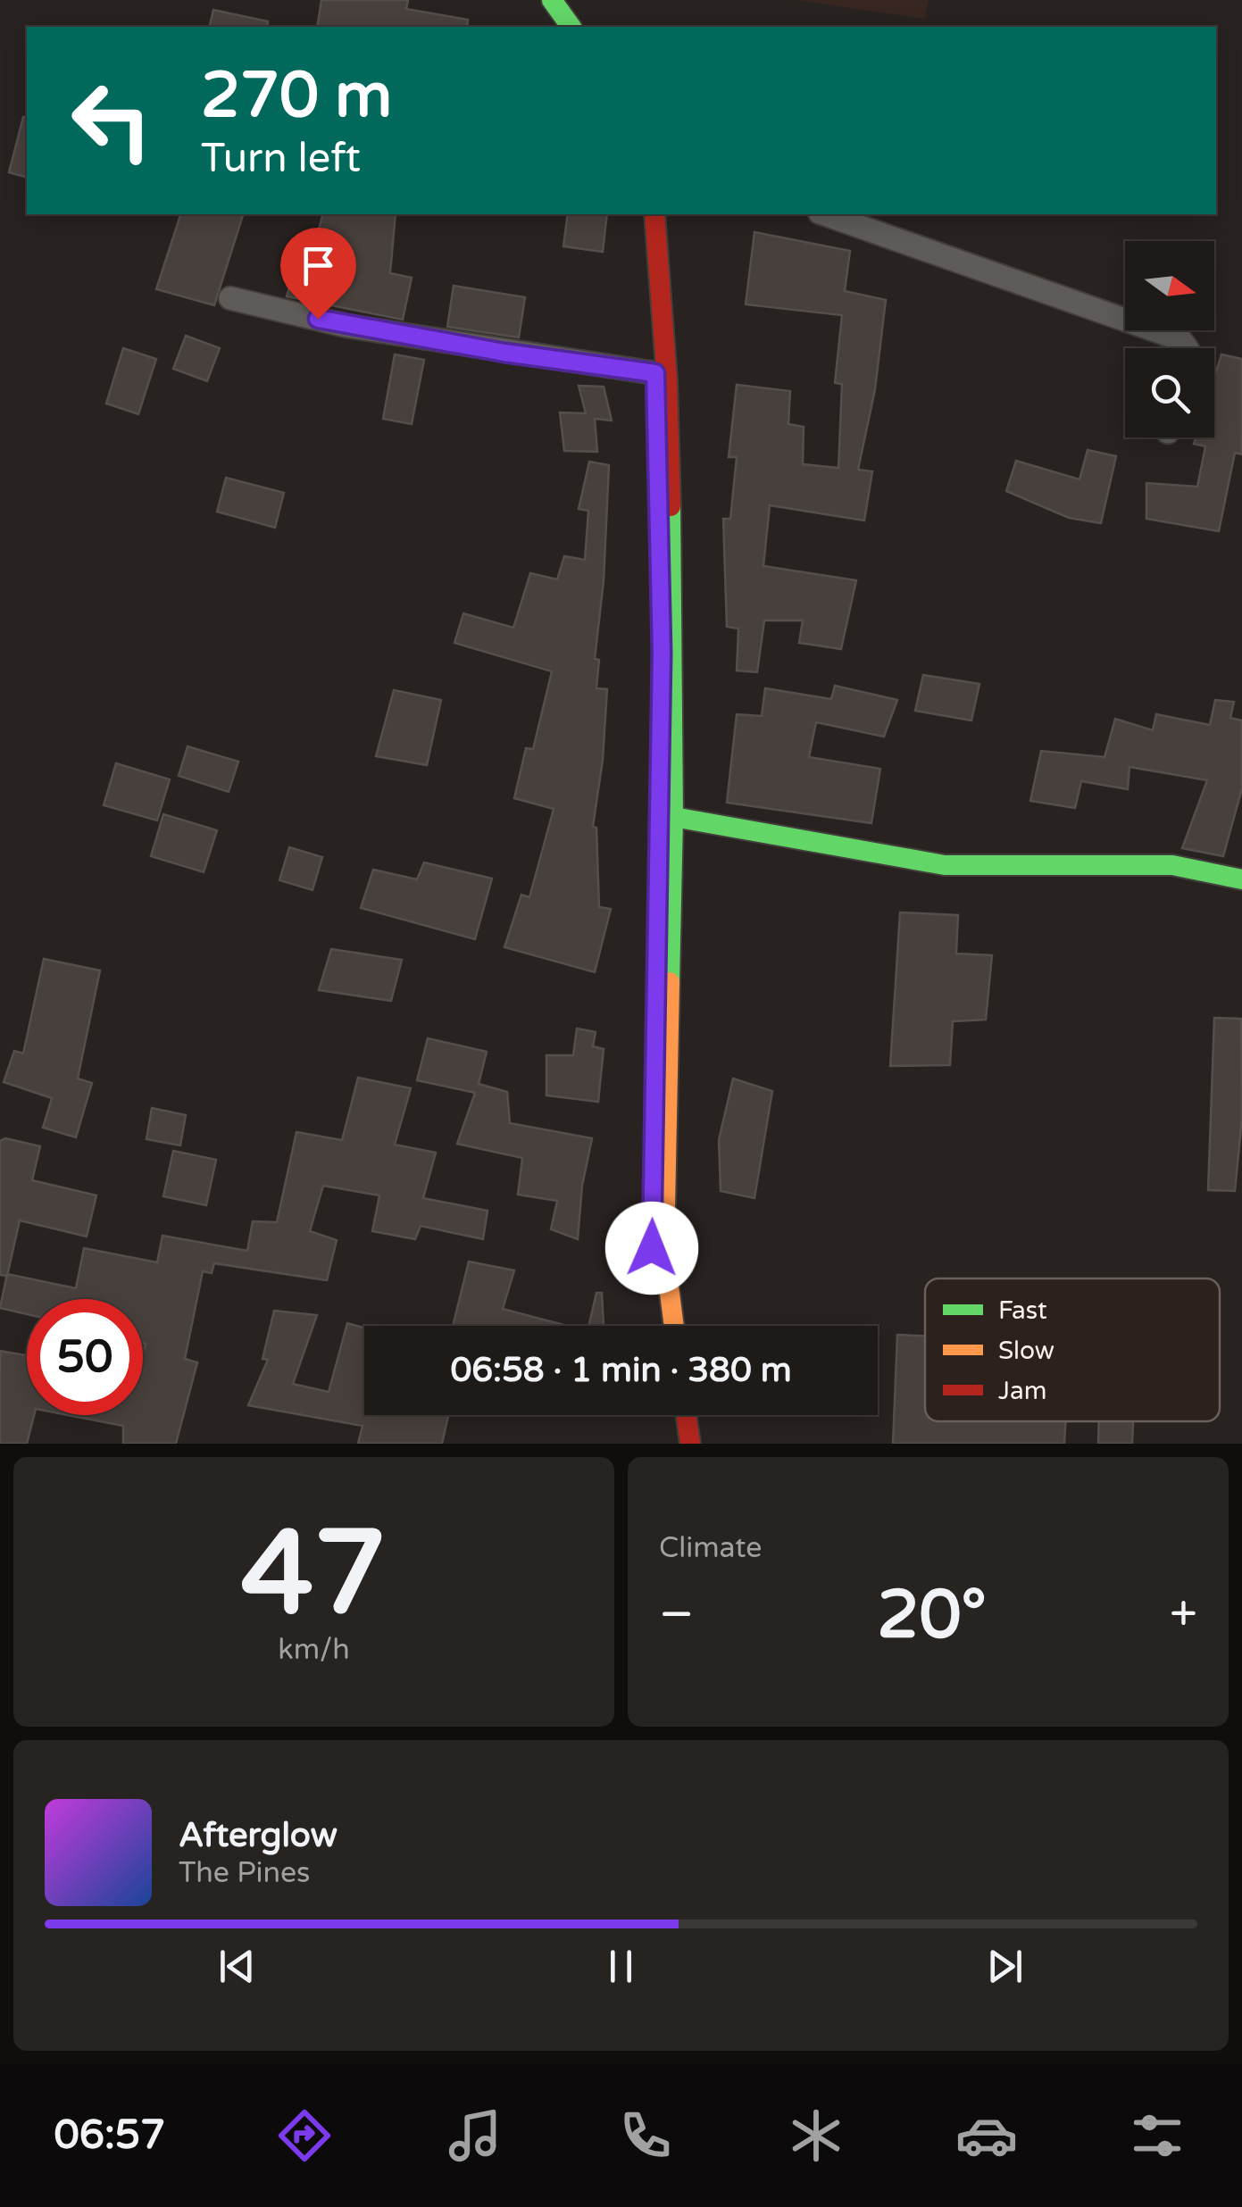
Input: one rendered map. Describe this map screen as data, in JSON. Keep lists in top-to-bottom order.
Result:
{
  "legend": ["Fast", "Slow", "Jam"],
  "north": "right",
  "page": {
    "turn": ["270 m", "Turn left"],
    "limit": "50",
    "trip": "06:58 · 1 min · 380 m",
    "tile": [
      ["47", "km/h"],
      "Climate"
    ],
    "heat": ["−", "20°", "+"],
    "song": ["Afterglow", "The Pines"],
    "tabs": "06:57"
  }
}
